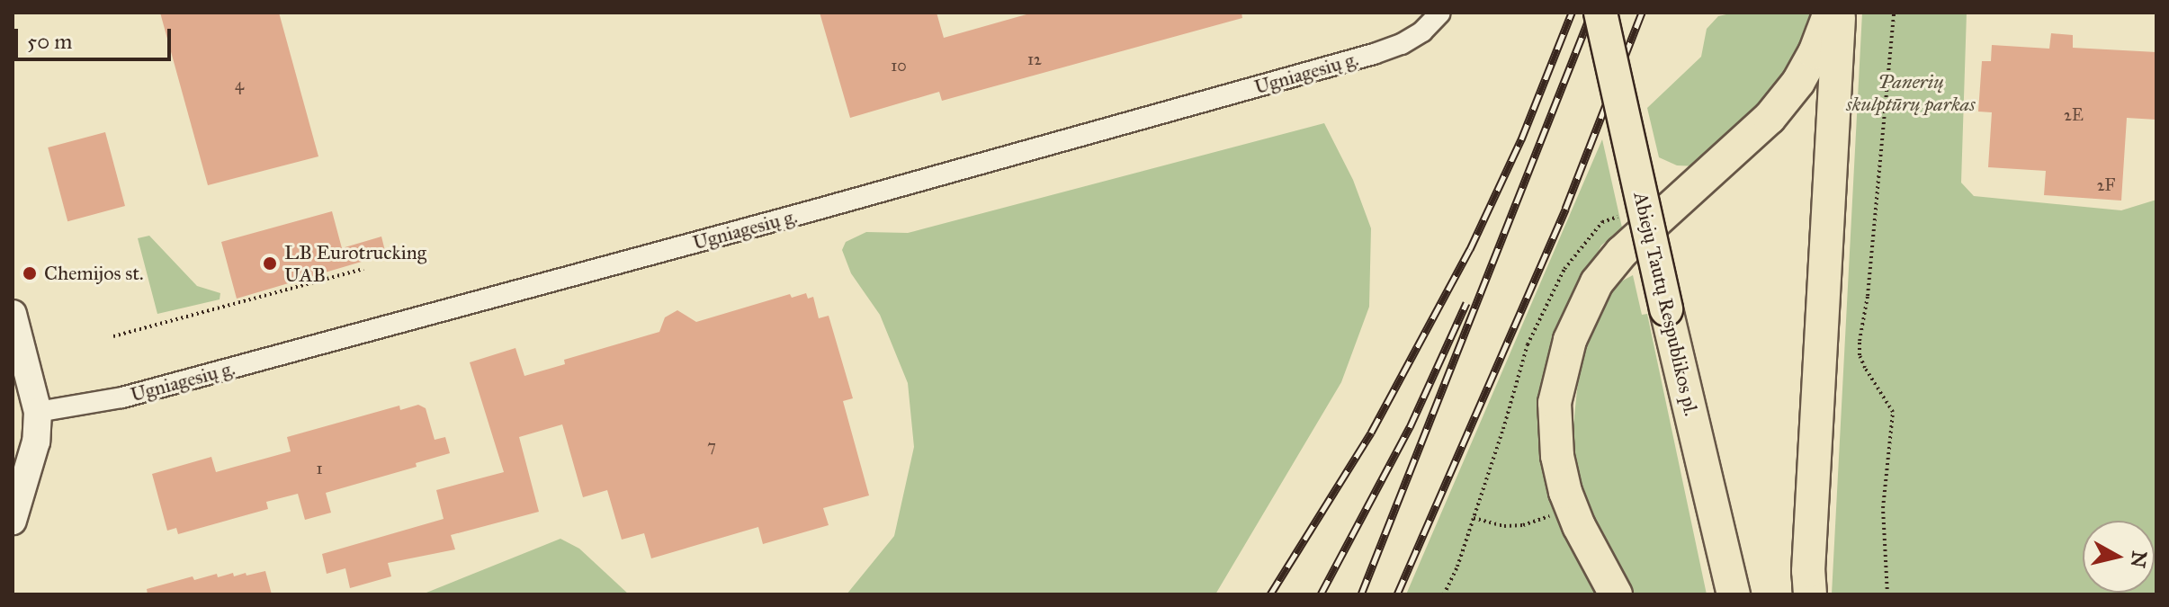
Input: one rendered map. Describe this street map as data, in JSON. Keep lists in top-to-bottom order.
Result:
{
  "streets": {
    "highway": ["Abiejų Tautų Respublikos pl."],
    "street": ["Ugniagesių g."]
  },
  "parks": ["Panerių skulptūrų parkas"],
  "places": ["LB Eurotrucking UAB", "Chemijos st."],
  "house_numbers": [
    "12",
    "10",
    "4",
    "2E",
    "2F",
    "7",
    "1"
  ],
  "scale_bar": "50 m",
  "north": "right"
}
